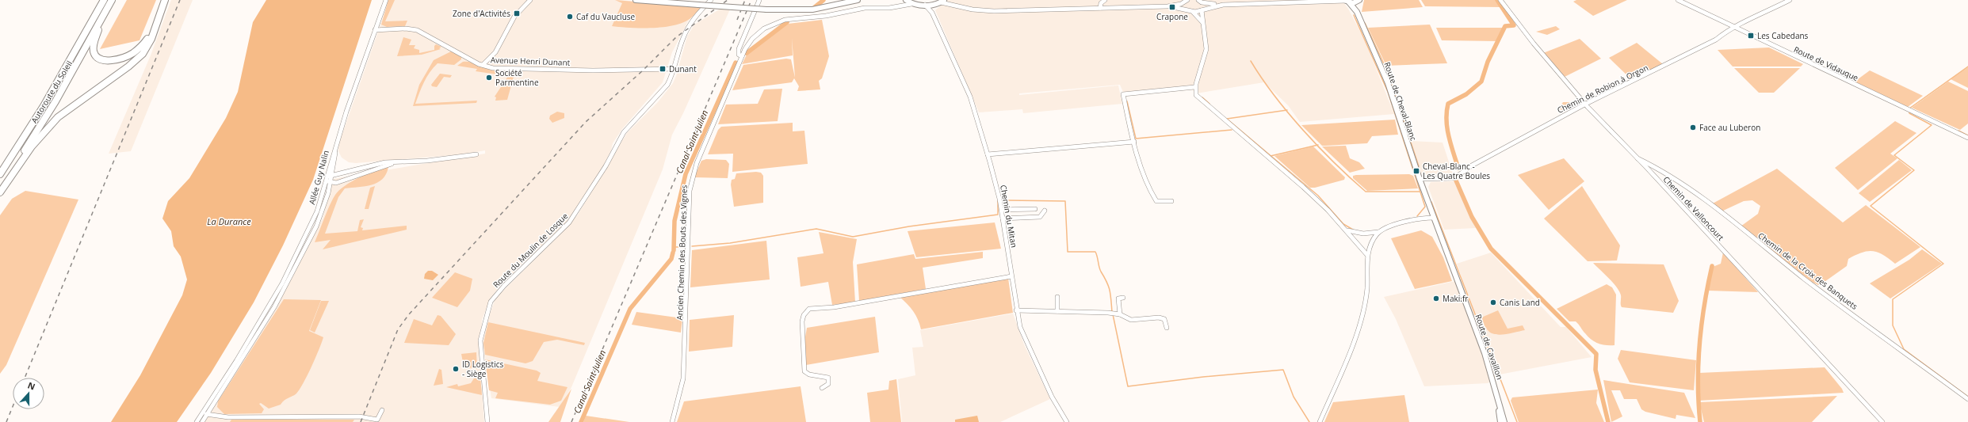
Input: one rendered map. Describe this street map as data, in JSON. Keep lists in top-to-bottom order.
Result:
{
  "streets": {
    "highway": ["Autoroute du Soleil"],
    "main road": ["Route de Cheval-Blanc", "Route de Cavaillon"],
    "street": [
      "Avenue Henri Dunant",
      "Route de Vidauque",
      "Chemin de Robion à Orgon",
      "Allée Guy Nalin",
      "Chemin de Valloncourt",
      "Chemin du Mitan",
      "Route du Moulin de Losque",
      "Ancien Chemin des Bouts des Vignes",
      "Chemin de la Croix des Banquets"
    ]
  },
  "crossings": [
    ["Avenue Henri Dunant", "Route du Moulin de Losque"],
    ["Route de Vidauque", "Chemin de Robion à Orgon"],
    ["Chemin de Robion à Orgon", "Route de Cheval-Blanc"],
    ["Chemin de Robion à Orgon", "Chemin de Valloncourt"],
    ["Route de Cheval-Blanc", "Route de Cavaillon"],
    ["Chemin de Valloncourt", "Chemin de la Croix des Banquets"]
  ],
  "water": ["Canal Saint-Julien", "La Durance"],
  "places": {
    "transit": [
      "Crapone",
      "Zone d'Activités",
      "Les Cabedans",
      "Dunant",
      "Cheval-Blanc - Les Quatre Boules"
    ],
    "other": [
      "Caf du Vaucluse",
      "Société Parmentine",
      "Face au Luberon",
      "Maki.fr",
      "Canis Land",
      "ID Logistics - Siège"
    ]
  },
  "north": "top"
}
